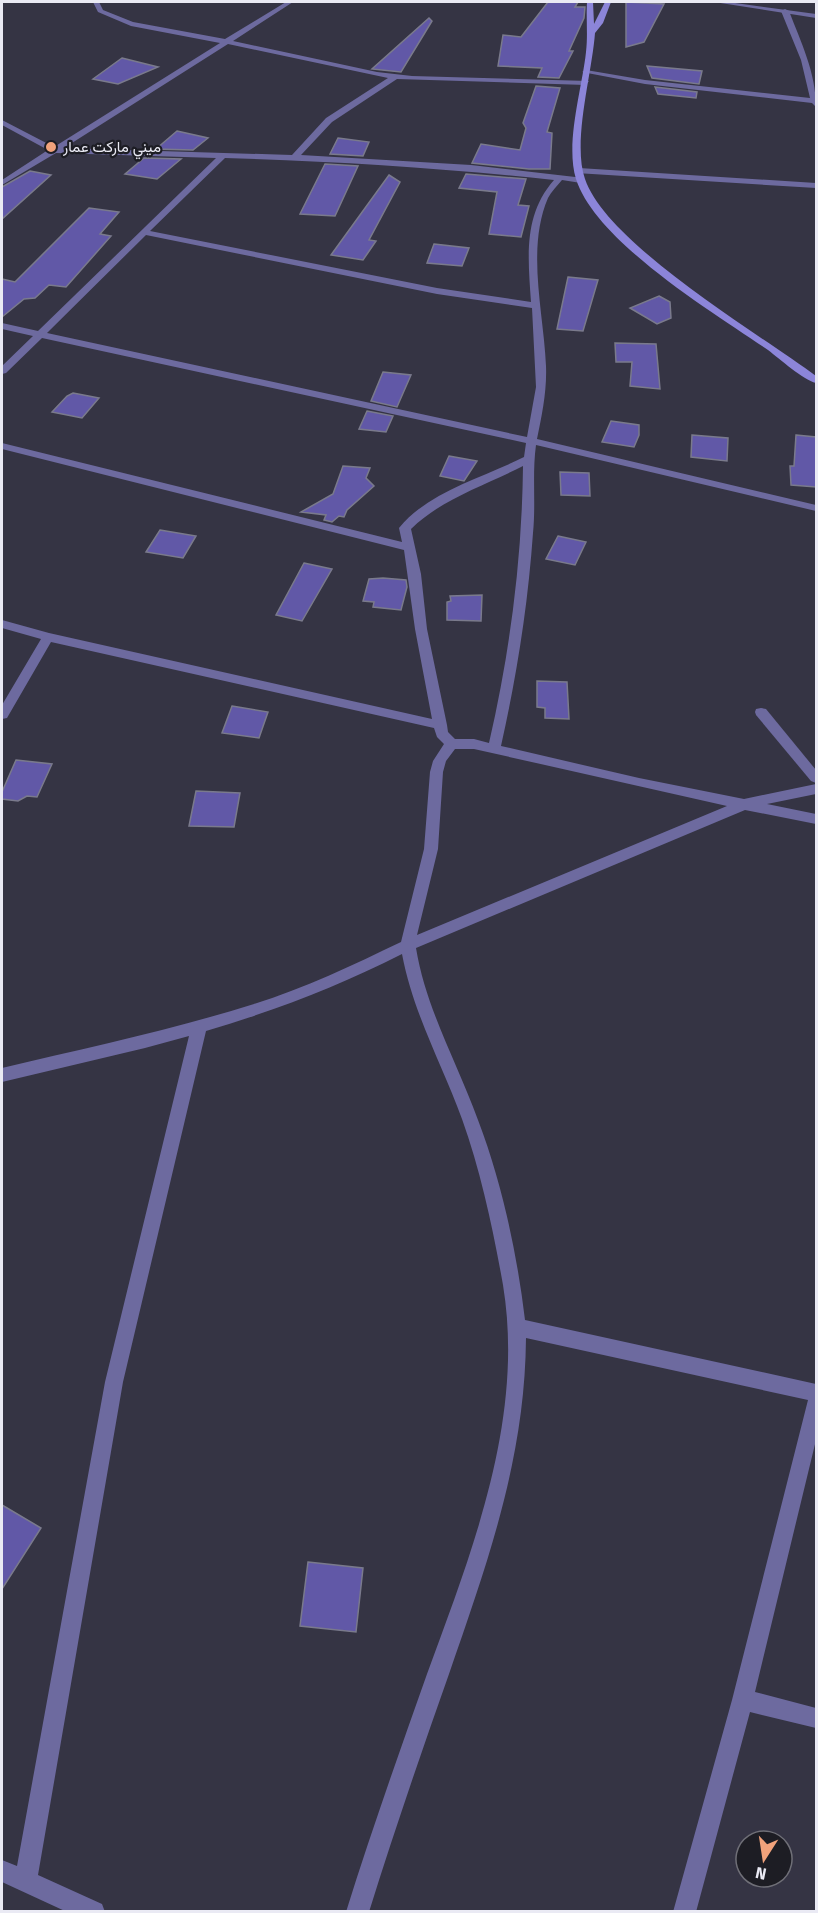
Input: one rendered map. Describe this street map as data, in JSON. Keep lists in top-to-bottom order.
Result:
{
  "places": ["ميني ماركت عمار"],
  "north": "bottom"
}
